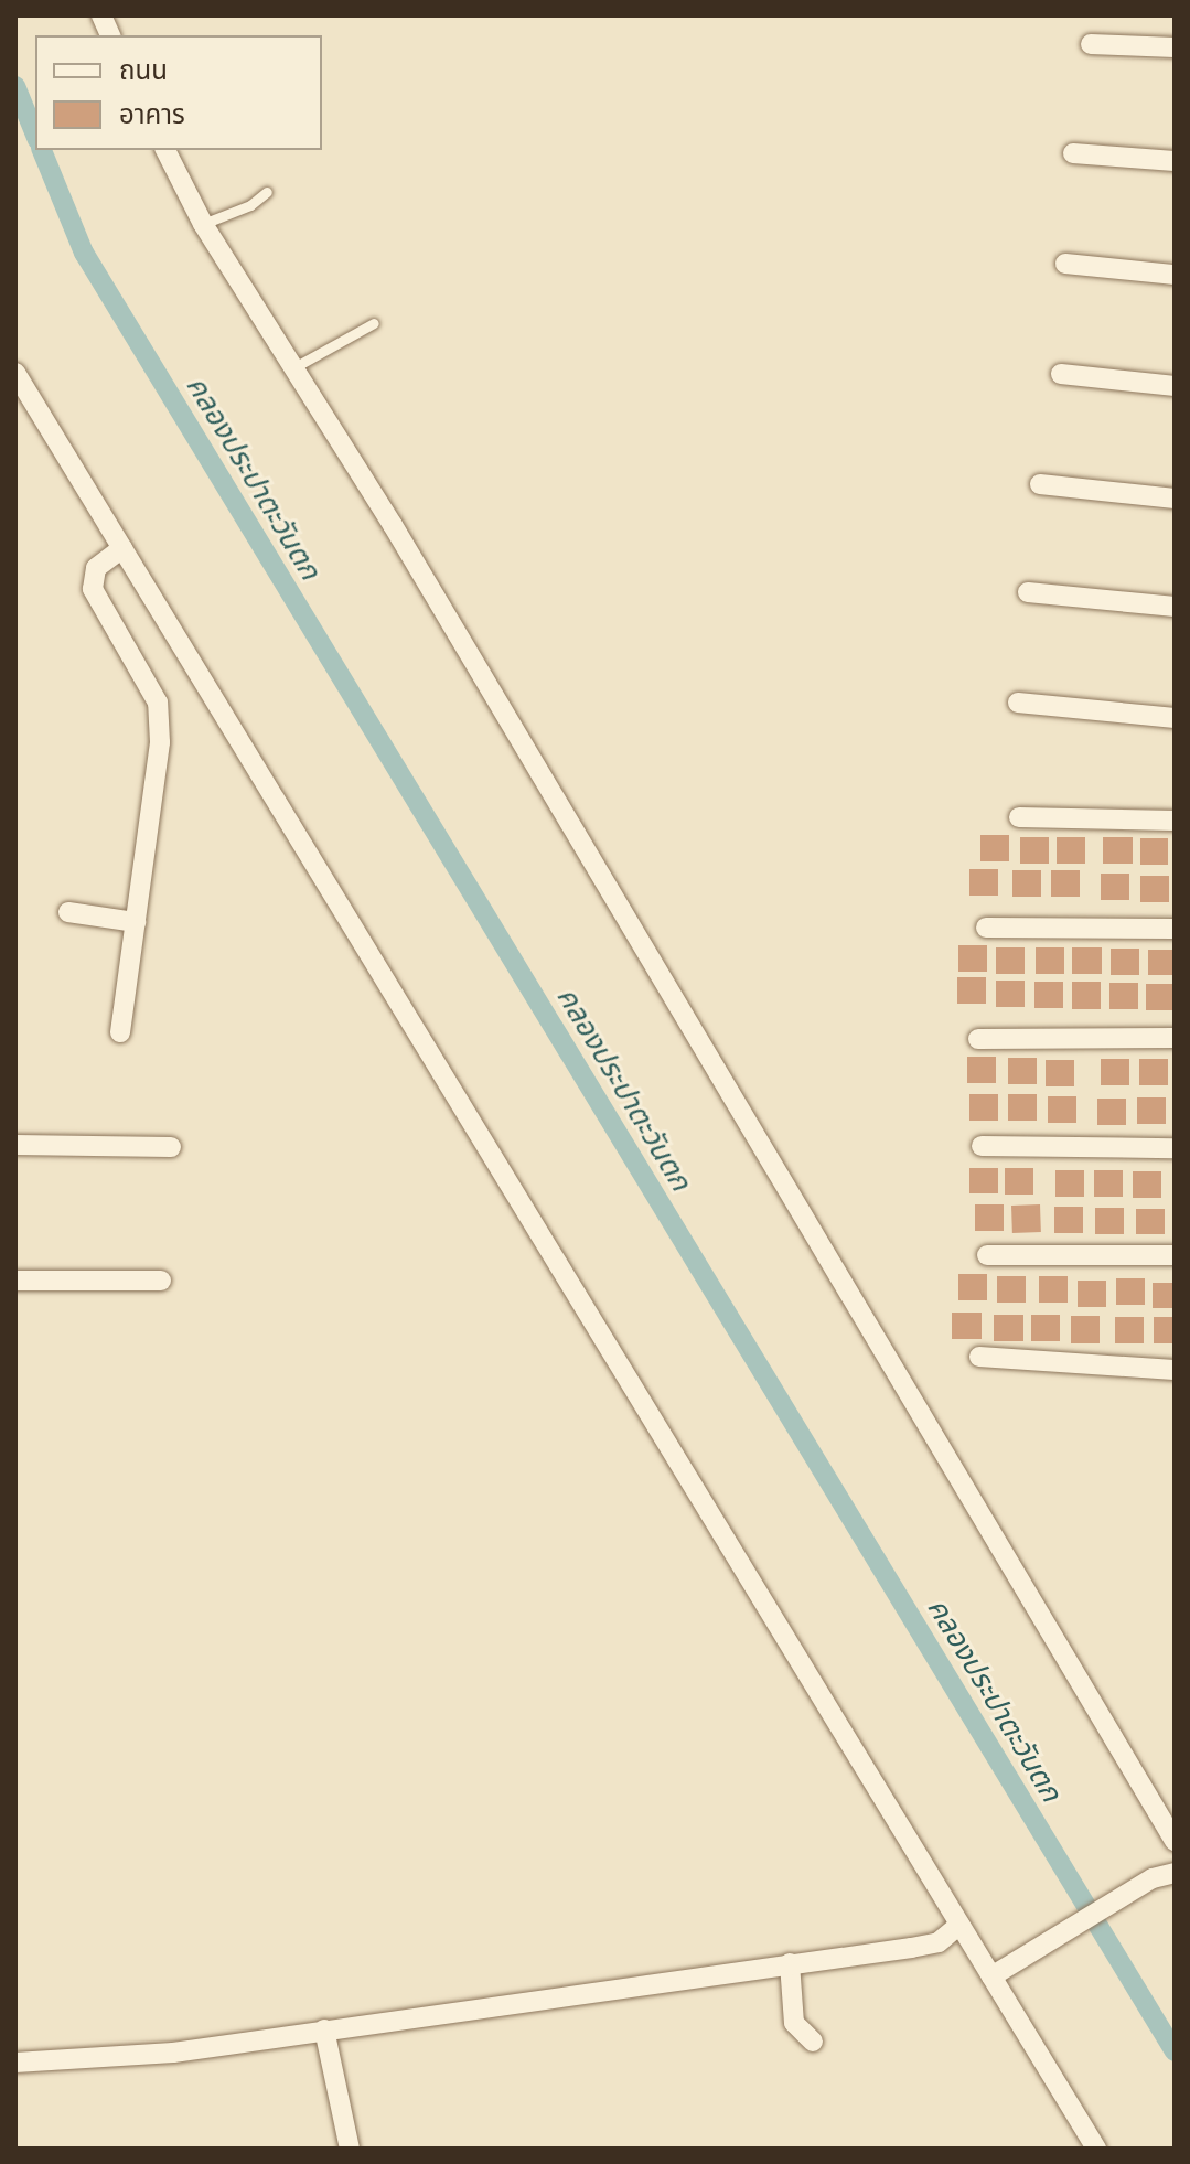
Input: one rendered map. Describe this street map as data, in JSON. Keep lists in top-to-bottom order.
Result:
{
  "water": ["คลองประปาตะวันตก"],
  "legend": ["ถนน", "อาคาร"]
}
